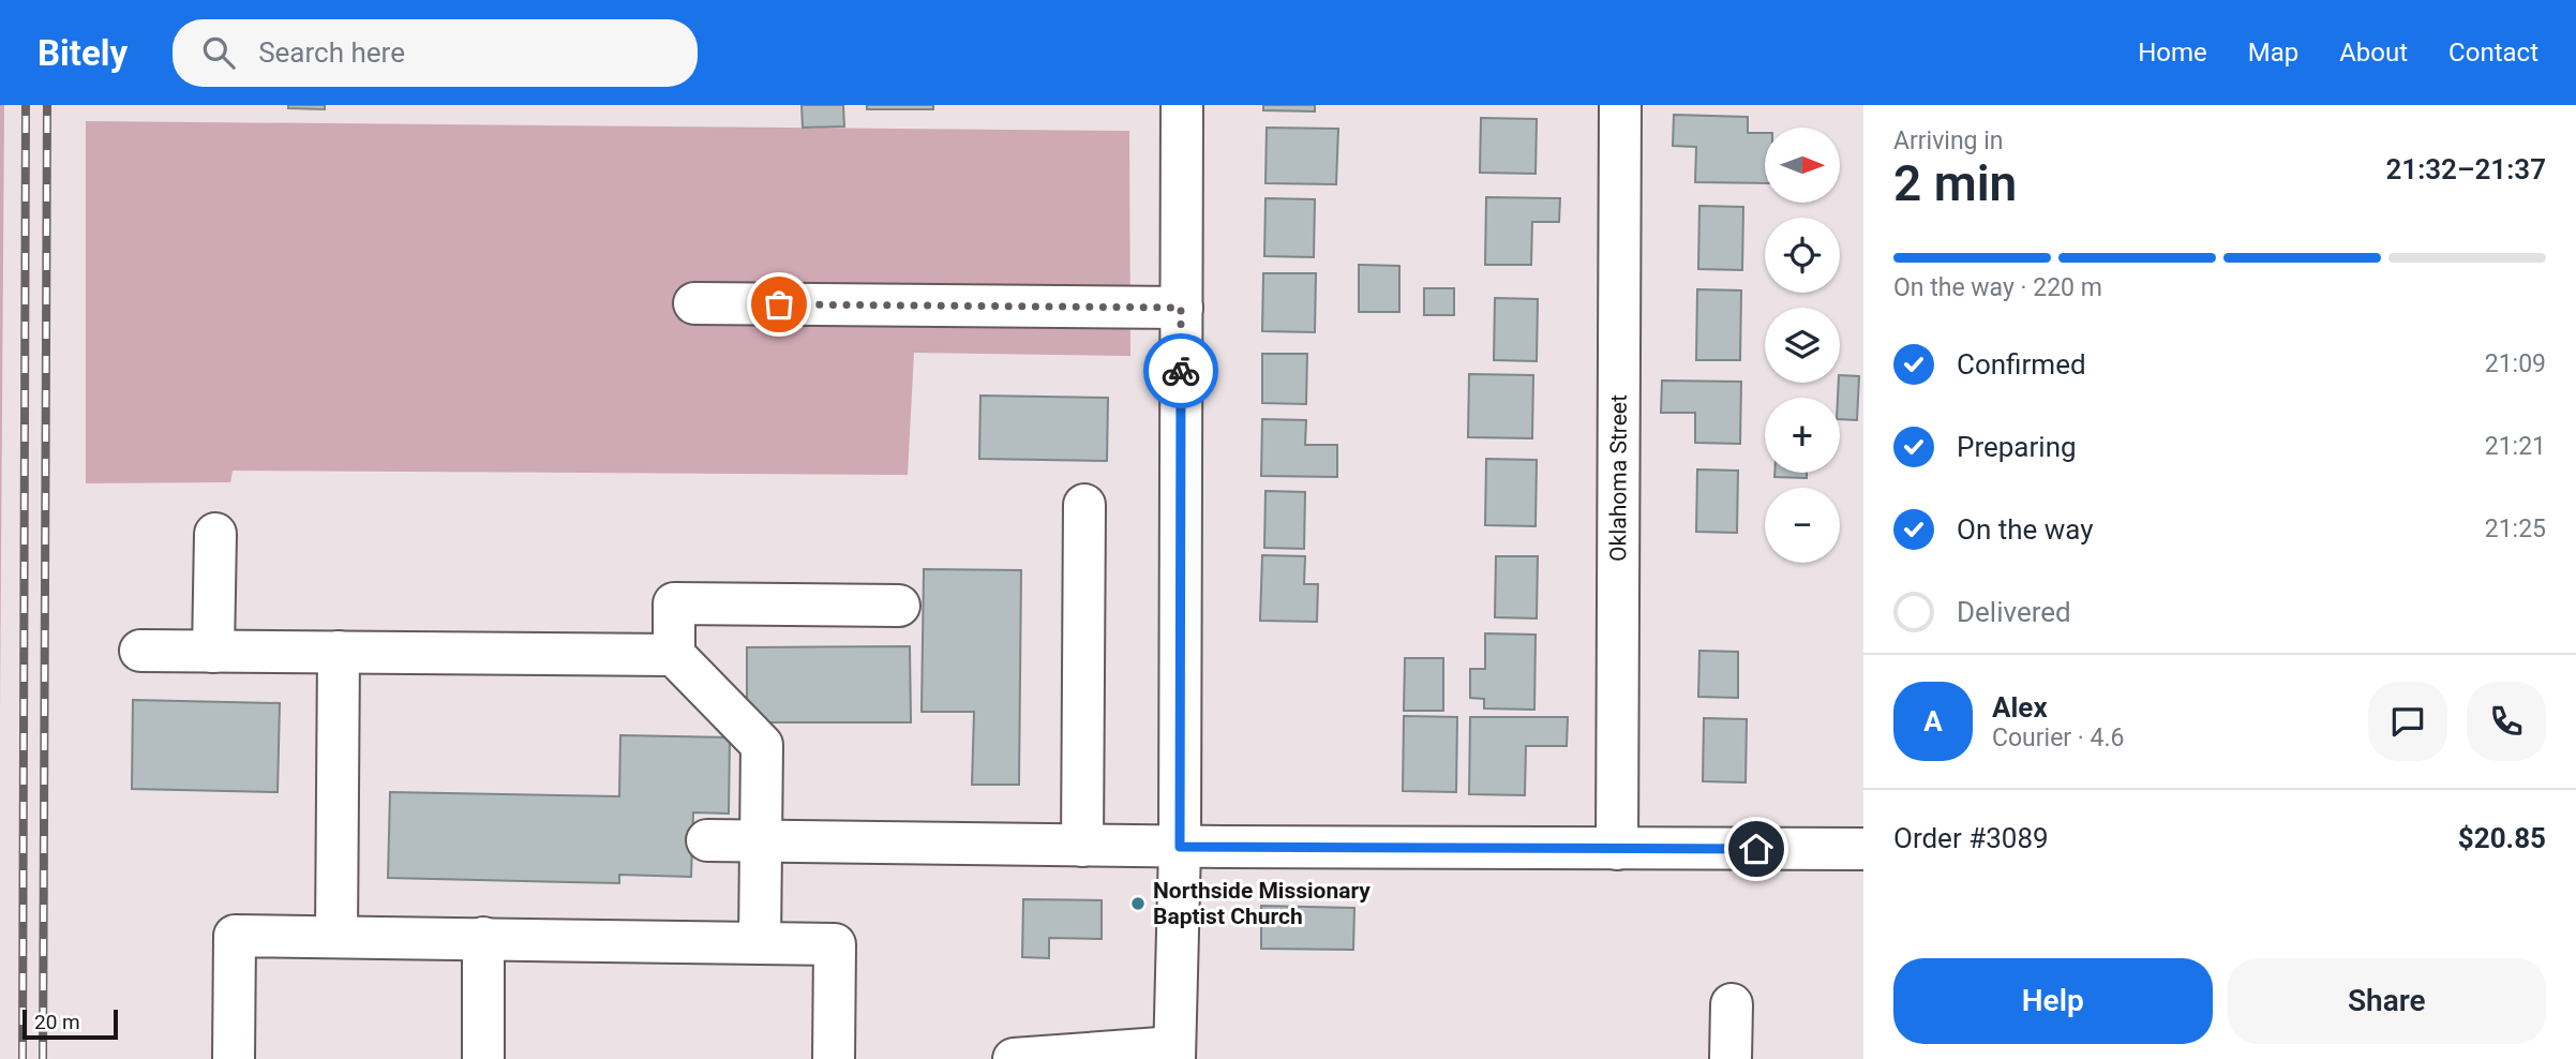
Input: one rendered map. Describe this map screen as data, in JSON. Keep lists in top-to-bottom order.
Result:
{
  "streets": {
    "street": ["Oklahoma Street"]
  },
  "places": ["Northside Missionary Baptist Church"],
  "scale_bar": "20 m",
  "north": "right",
  "page": {
    "header": "Bitely",
    "search": "Search here",
    "nav": [
      "Home",
      "Map",
      "About",
      "Contact"
    ],
    "heading": ["2 min", "Arriving in", "21:32–21:37"],
    "panel": [
      "Alex",
      "Courier · 4.6",
      "Order #3089",
      "$20.85"
    ],
    "map_buttons": ["+", "−"],
    "bar": "On the way · 220 m",
    "list": [
      ["Confirmed", "21:09"],
      ["Preparing", "21:21"],
      ["On the way", "21:25"],
      "Delivered"
    ],
    "round": "A",
    "buttons": ["Help", "Share"],
    "scale": "20 m"
  }
}
